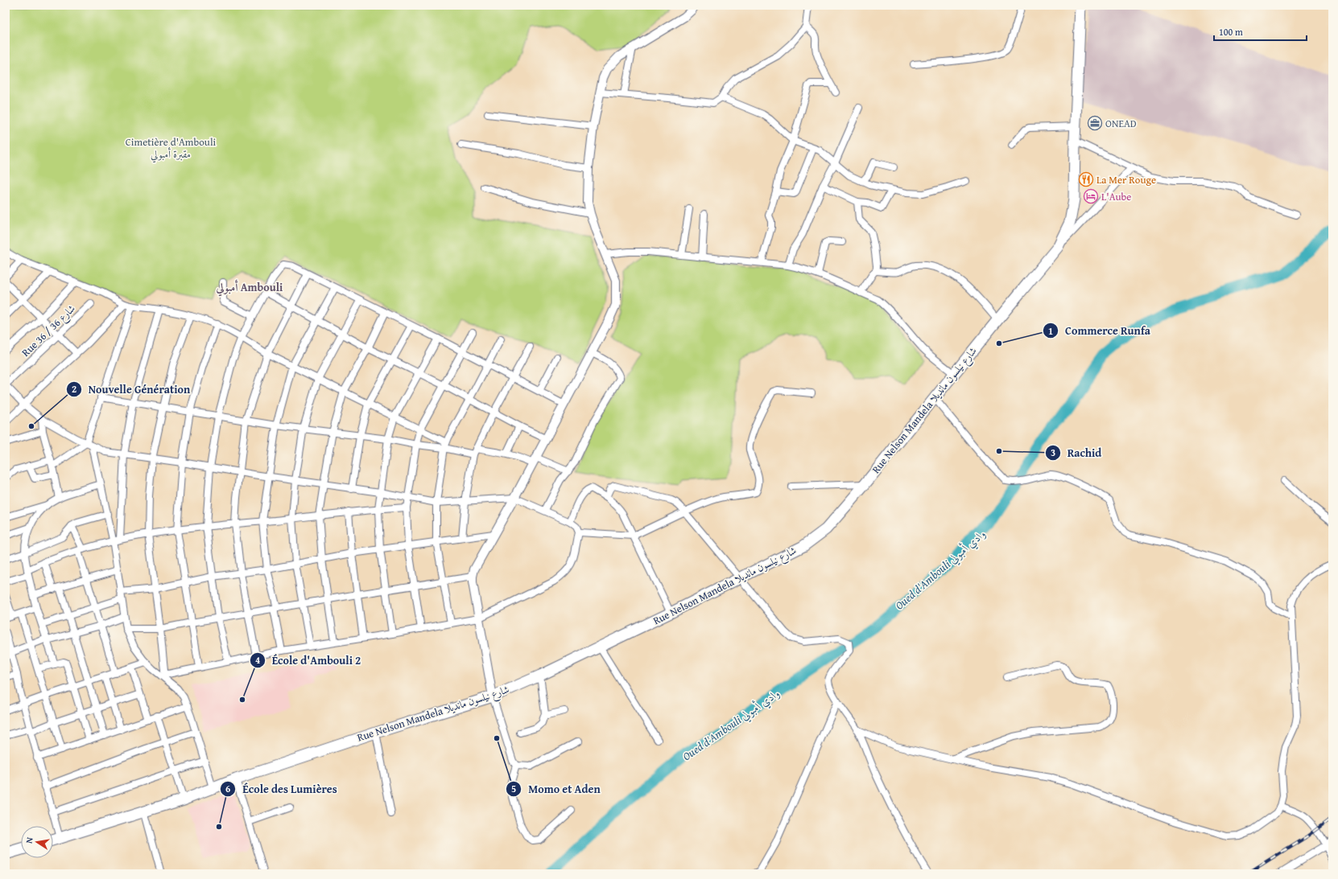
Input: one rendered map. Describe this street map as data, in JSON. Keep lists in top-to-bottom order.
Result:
{
  "streets": {
    "main road": ["Rue Nelson Mandela شارع نيلسون مانديلا"],
    "street": ["Rue 36 / شارع 36"]
  },
  "districts": ["أمبولي Ambouli"],
  "water": ["Oued d'Ambouli وادي أمبولي"],
  "parks": ["Cimetière d'Ambouli مقبرة أمبولي"],
  "places": {
    "office": ["ONEAD"],
    "restaurant": ["La Mer Rouge"],
    "hotel": ["L'Aube"],
    "other": [
      "Commerce Runfa",
      "Nouvelle Génération",
      "Rachid",
      "École d'Ambouli 2",
      "Momo et Aden",
      "École des Lumières"
    ]
  },
  "scale_bar": "100 m",
  "north": "left"
}
